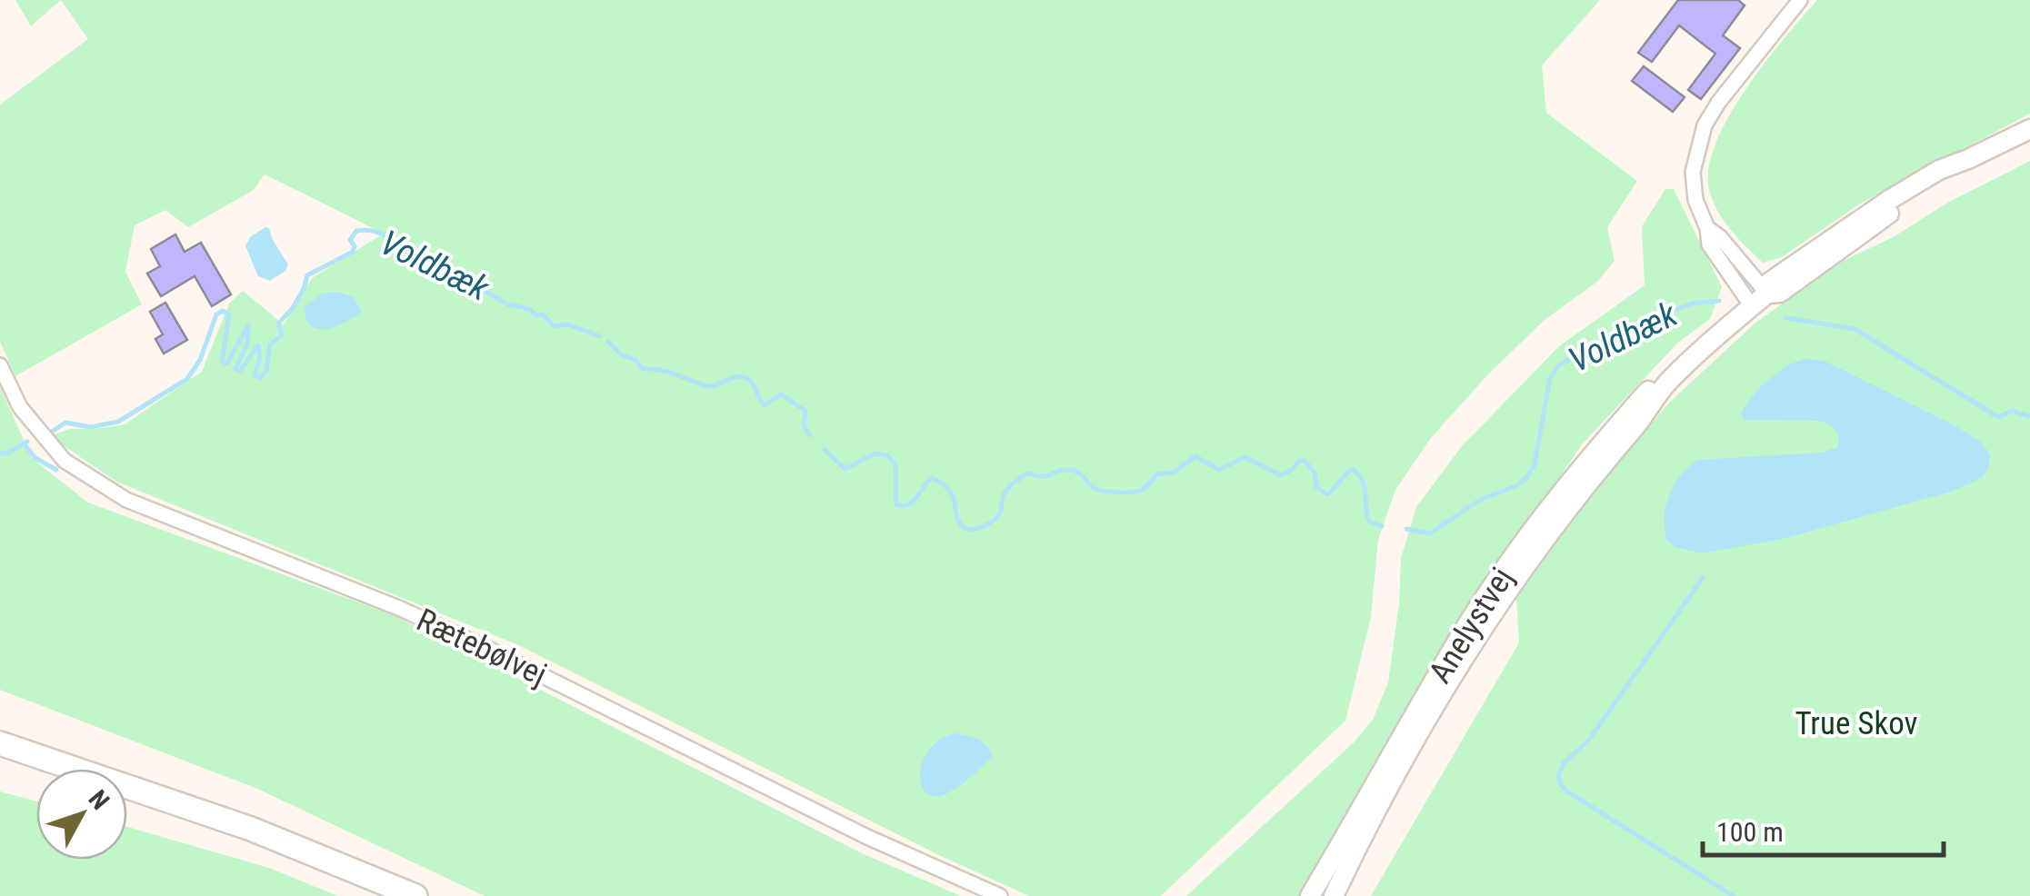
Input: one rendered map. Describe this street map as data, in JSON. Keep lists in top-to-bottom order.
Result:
{
  "streets": {
    "street": ["Anelystvej", "Rætebølvej"]
  },
  "water": ["Voldbæk"],
  "parks": ["True Skov"],
  "scale_bar": "100 m",
  "north": "top right"
}
